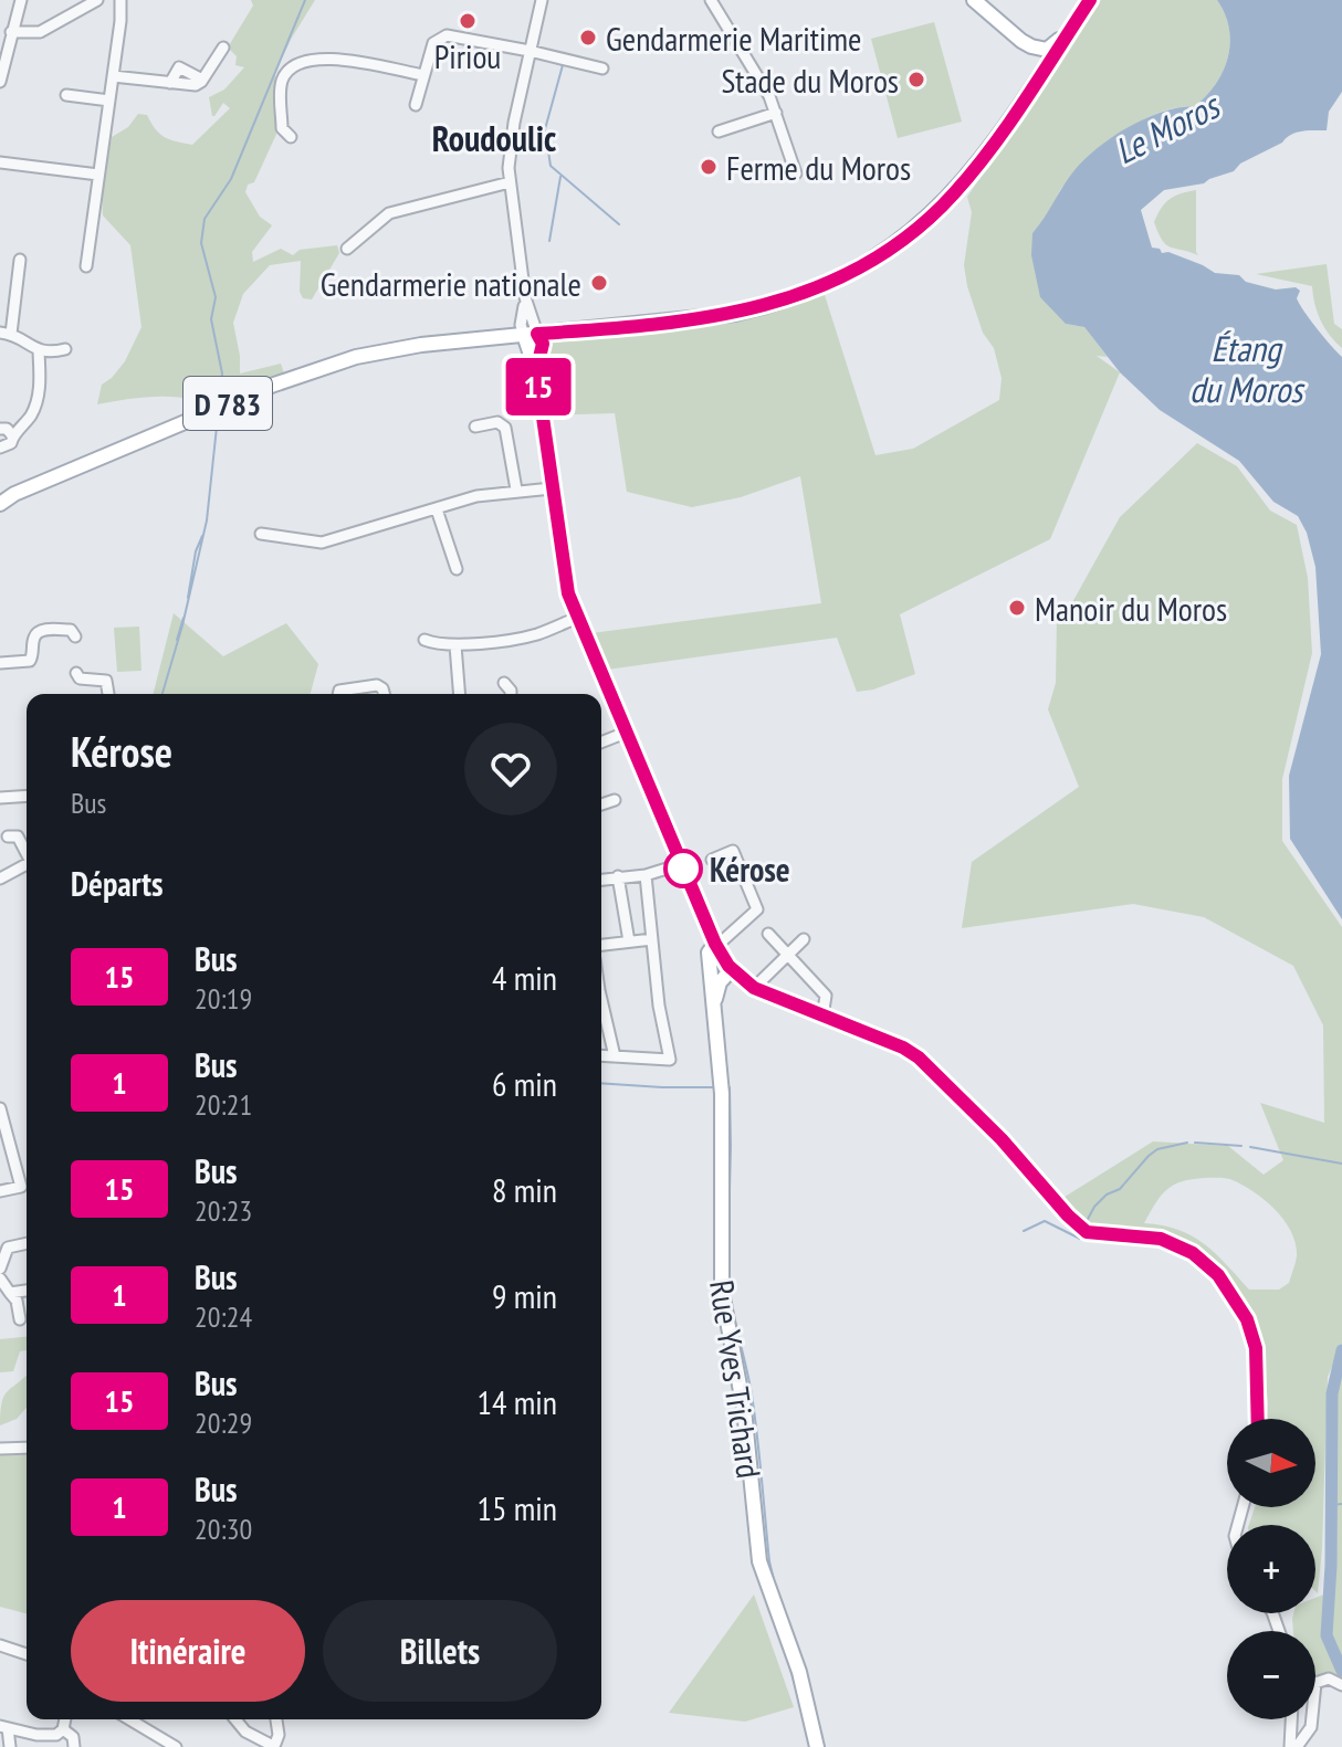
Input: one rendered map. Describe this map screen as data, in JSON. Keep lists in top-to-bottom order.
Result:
{
  "streets": {
    "main road": ["D 783", "Rue Yves Trichard"]
  },
  "districts": ["Roudoulic"],
  "water": ["Le Moros", "Étang du Moros"],
  "places": [
    "Piriou",
    "Gendarmerie Maritime",
    "Stade du Moros",
    "Ferme du Moros",
    "Gendarmerie nationale",
    "Manoir du Moros",
    "Kérose"
  ],
  "lines": ["bus line 15"],
  "north": "right",
  "page": {
    "on_map": "15",
    "heading": [
      ["Kérose", "Bus"],
      "Départs"
    ],
    "list": [
      {
        "mark": "15",
        "name": "Bus",
        "note": "20:19",
        "value": "4 min"
      },
      {
        "mark": "1",
        "name": "Bus",
        "note": "20:21",
        "value": "6 min"
      },
      {
        "mark": "15",
        "name": "Bus",
        "note": "20:23",
        "value": "8 min"
      },
      {
        "mark": "1",
        "name": "Bus",
        "note": "20:24",
        "value": "9 min"
      },
      {
        "mark": "15",
        "name": "Bus",
        "note": "20:29",
        "value": "14 min"
      },
      {
        "mark": "1",
        "name": "Bus",
        "note": "20:30",
        "value": "15 min"
      }
    ],
    "map_buttons": ["+", "−"],
    "buttons": ["Itinéraire", "Billets"]
  }
}
